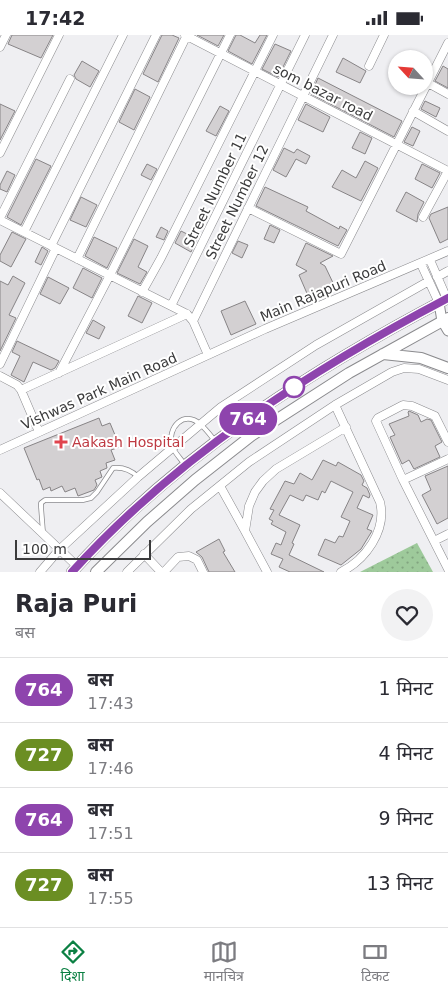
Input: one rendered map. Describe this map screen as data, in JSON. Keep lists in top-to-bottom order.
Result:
{
  "streets": {
    "street": [
      "som bazar road",
      "Street Number 11",
      "Street Number 12",
      "Main Rajapuri Road",
      "Vishwas Park Main Road"
    ]
  },
  "crossings": [
    ["som bazar road", "Street Number 11"],
    ["som bazar road", "Street Number 12"],
    ["Main Rajapuri Road", "Vishwas Park Main Road"]
  ],
  "places": {
    "health": ["Aakash Hospital"]
  },
  "lines": ["bus line 764"],
  "scale_bar": "100 m",
  "north": "top left",
  "page": {
    "status": "17:42",
    "on_map": "764",
    "scale": "100 m",
    "heading": ["Raja Puri", "बस"],
    "list": [
      {
        "mark": "764",
        "name": "बस",
        "note": "17:43",
        "value": "1 मिनट"
      },
      {
        "mark": "727",
        "name": "बस",
        "note": "17:46",
        "value": "4 मिनट"
      },
      {
        "mark": "764",
        "name": "बस",
        "note": "17:51",
        "value": "9 मिनट"
      },
      {
        "mark": "727",
        "name": "बस",
        "note": "17:55",
        "value": "13 मिनट"
      }
    ],
    "tabs": ["दिशा", "मानचित्र", "टिकट"]
  }
}
